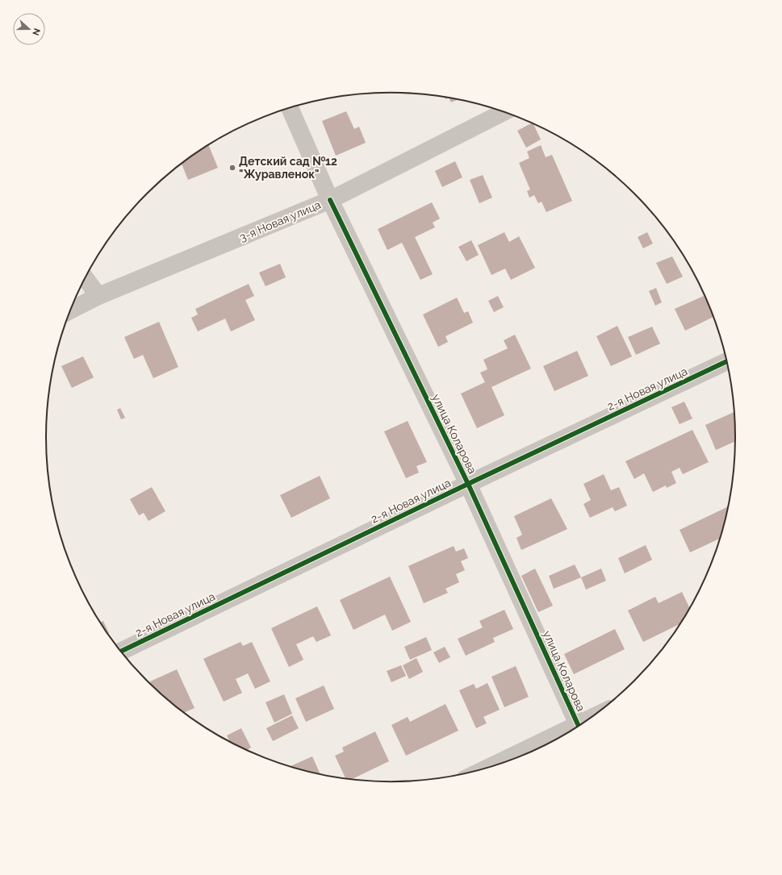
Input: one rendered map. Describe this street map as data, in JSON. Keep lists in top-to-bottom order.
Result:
{
  "streets": {
    "street": ["3-я Новая улица", "2-я Новая улица", "улица Коларова"]
  },
  "crossings": [
    ["3-я Новая улица", "улица Коларова"],
    ["2-я Новая улица", "улица Коларова"]
  ],
  "places": ["Детский сад №12 \"Журавленок\""],
  "north": "right"
}
